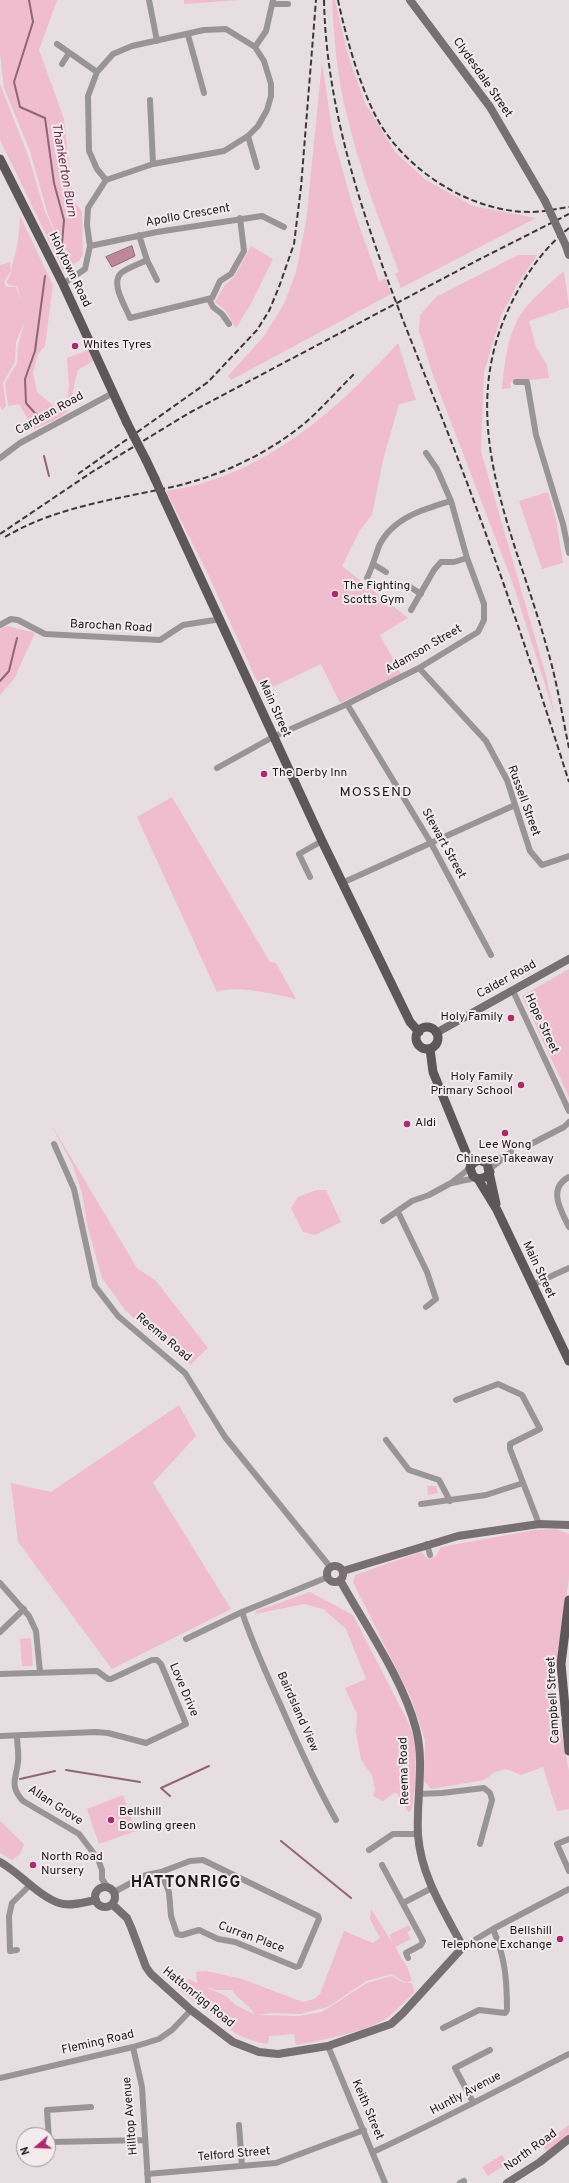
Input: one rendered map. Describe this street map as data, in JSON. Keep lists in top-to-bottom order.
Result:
{
  "streets": {
    "main road": ["Holytown Road", "Main Street", "Campbell Street"],
    "street": [
      "Clydesdale Street",
      "Apollo Crescent",
      "Cardean Road",
      "Barochan Road",
      "Adamson Street",
      "Russell Street",
      "Stewart Street",
      "Calder Road",
      "Hope Street",
      "Reema Road",
      "Love Drive",
      "Bairdsland View",
      "Allan Grove",
      "Curran Place",
      "Hattonrigg Road",
      "Fleming Road",
      "Huntly Avenue",
      "Keith Street",
      "Hilltop Avenue",
      "North Road",
      "Telford Street"
    ]
  },
  "crossings": [
    ["Holytown Road", "Cardean Road"],
    ["Holytown Road", "Main Street"],
    ["Cardean Road", "Main Street"],
    ["Barochan Road", "Main Street"],
    ["Adamson Street", "Main Street"],
    ["Adamson Street", "Russell Street"],
    ["Adamson Street", "Stewart Street"],
    ["Main Street", "Calder Road"],
    ["Calder Road", "Hope Street"],
    ["Reema Road", "Hattonrigg Road"],
    ["Love Drive", "Allan Grove"],
    ["Allan Grove", "Curran Place"],
    ["Allan Grove", "Hattonrigg Road"],
    ["Curran Place", "Hattonrigg Road"],
    ["Hattonrigg Road", "Fleming Road"],
    ["Hattonrigg Road", "Keith Street"],
    ["Fleming Road", "Hilltop Avenue"],
    ["Huntly Avenue", "Keith Street"],
    ["Keith Street", "Telford Street"],
    ["Hilltop Avenue", "Telford Street"]
  ],
  "districts": ["MOSSEND", "HATTONRIGG"],
  "water": ["Thankerton Burn"],
  "places": [
    "Whites Tyres",
    "The Fighting Scotts Gym",
    "The Derby Inn",
    "Holy Family",
    "Holy Family Primary School",
    "Aldi",
    "Lee Wong Chinese Takeaway",
    "Bellshill Bowling green",
    "North Road Nursery",
    "Bellshill Telephone Exchange"
  ],
  "north": "left"
}
